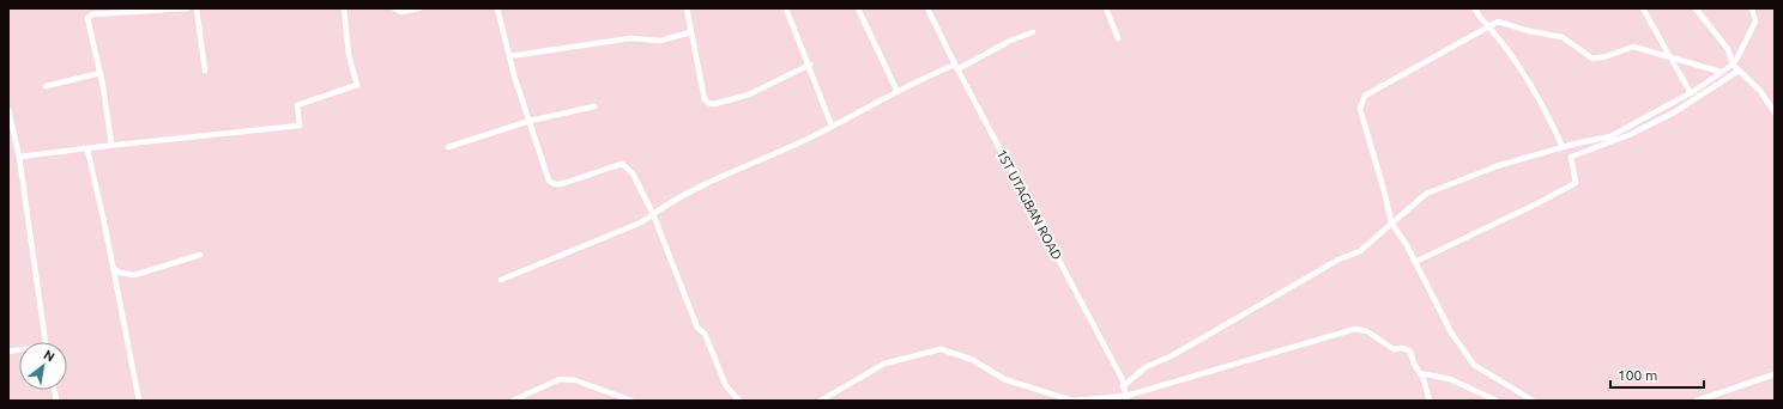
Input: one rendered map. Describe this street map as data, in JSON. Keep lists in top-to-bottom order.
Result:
{
  "streets": {
    "street": ["1ST UTAGBAN ROAD"]
  },
  "scale_bar": "100 m",
  "north": "top right"
}
